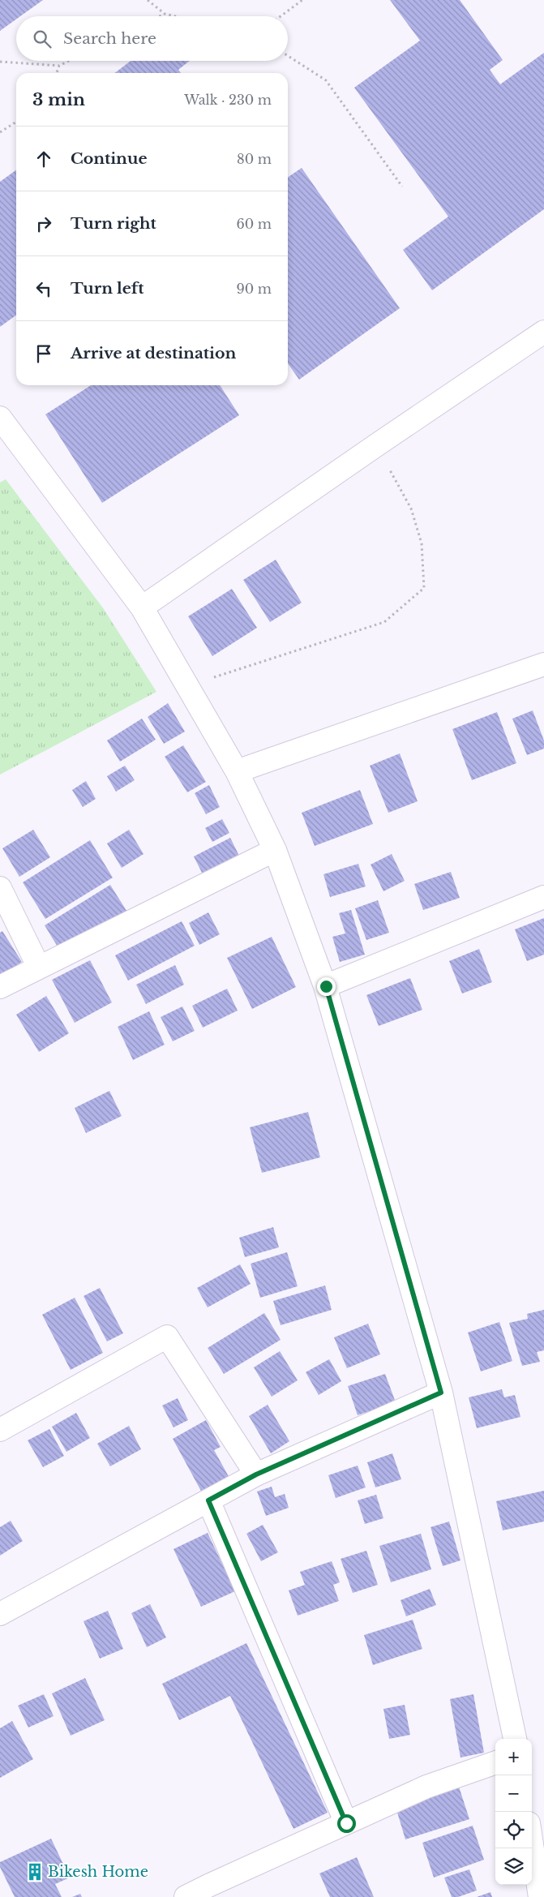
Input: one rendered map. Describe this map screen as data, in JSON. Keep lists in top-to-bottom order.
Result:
{
  "places": {
    "building": ["Bikesh Home"]
  },
  "page": {
    "search": "Search here",
    "heading": ["3 min", "Walk · 230 m"],
    "list": [
      ["Continue", "80 m"],
      ["Turn right", "60 m"],
      ["Turn left", "90 m"],
      "Arrive at destination"
    ],
    "map_buttons": ["+", "−"]
  }
}
